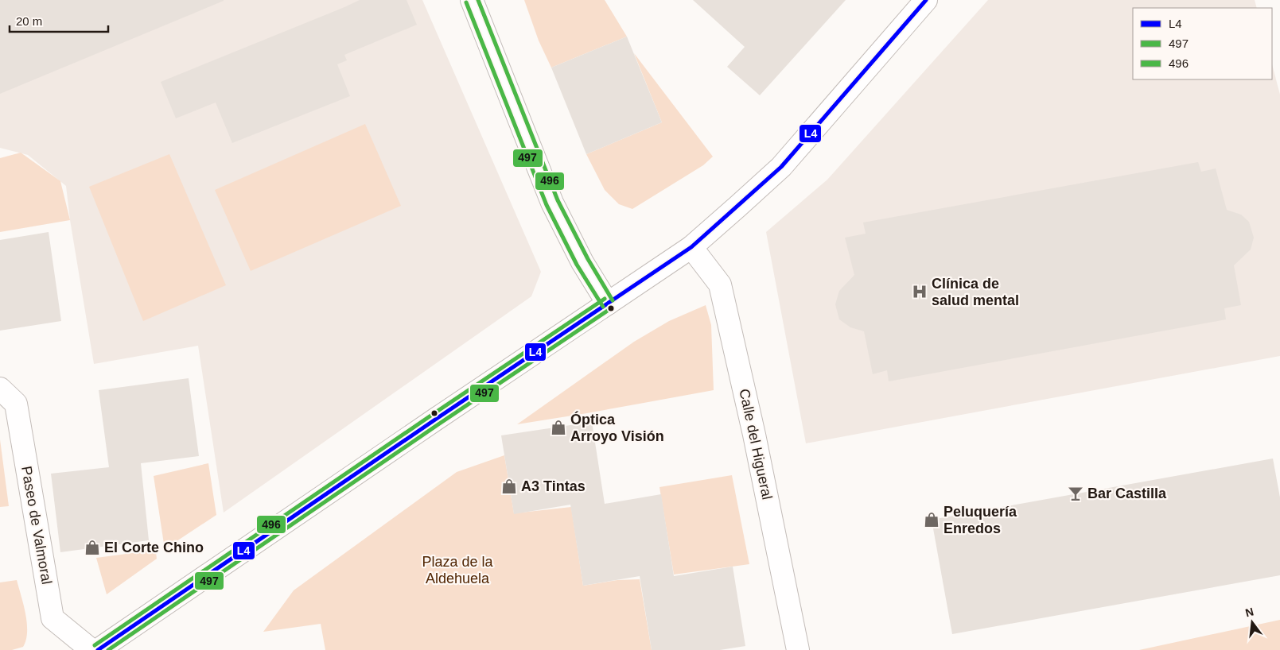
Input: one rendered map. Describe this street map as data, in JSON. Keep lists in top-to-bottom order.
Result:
{
  "streets": {
    "street": ["Calle del Higueral", "Paseo de Valmoral"]
  },
  "parks": ["Plaza de la Aldehuela"],
  "places": {
    "hospital": ["Clínica de salud mental"],
    "shop": [
      "Óptica Arroyo Visión",
      "A3 Tintas",
      "Peluquería Enredos",
      "El Corte Chino"
    ],
    "bar": ["Bar Castilla"]
  },
  "lines": ["transit line L4", "transit line 496", "transit line 497"],
  "legend": ["L4", "497", "496"],
  "scale_bar": "20 m",
  "north": "top"
}
